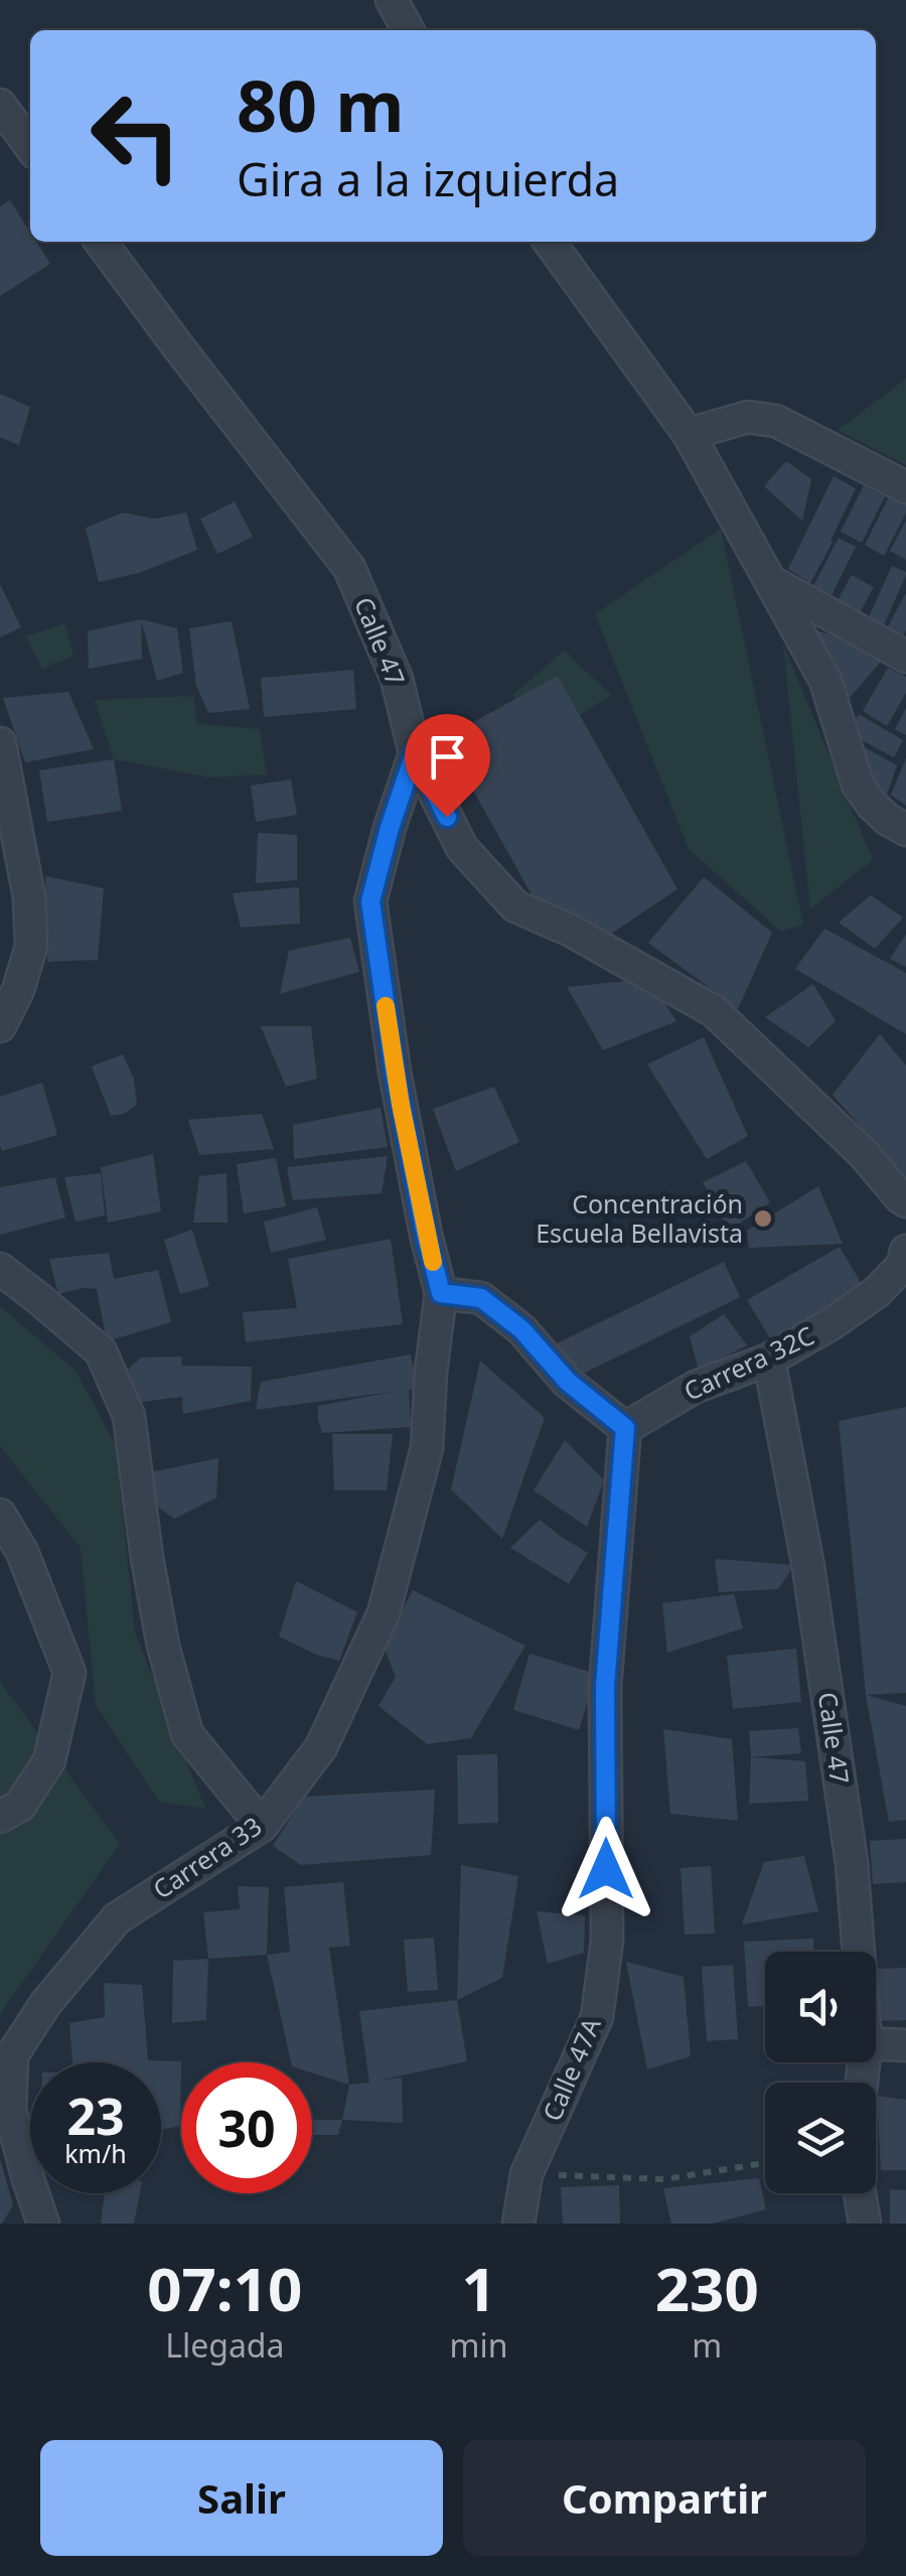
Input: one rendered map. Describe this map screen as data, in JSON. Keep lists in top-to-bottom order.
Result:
{
  "streets": {
    "street": [
      "Calle 47",
      "Carrera 32C",
      "Carrera 33",
      "Calle 47A"
    ]
  },
  "crossings": [
    ["Calle 47", "Carrera 32C"],
    ["Carrera 32C", "Calle 47A"]
  ],
  "places": ["Concentración Escuela Bellavista"],
  "page": {
    "turn": ["80 m", "Gira a la izquierda"],
    "speed": "23 km/h",
    "limit": "30",
    "eta": [
      "07:10",
      "Llegada",
      "1",
      "min",
      "230",
      "m"
    ],
    "buttons": ["Salir", "Compartir"]
  }
}
